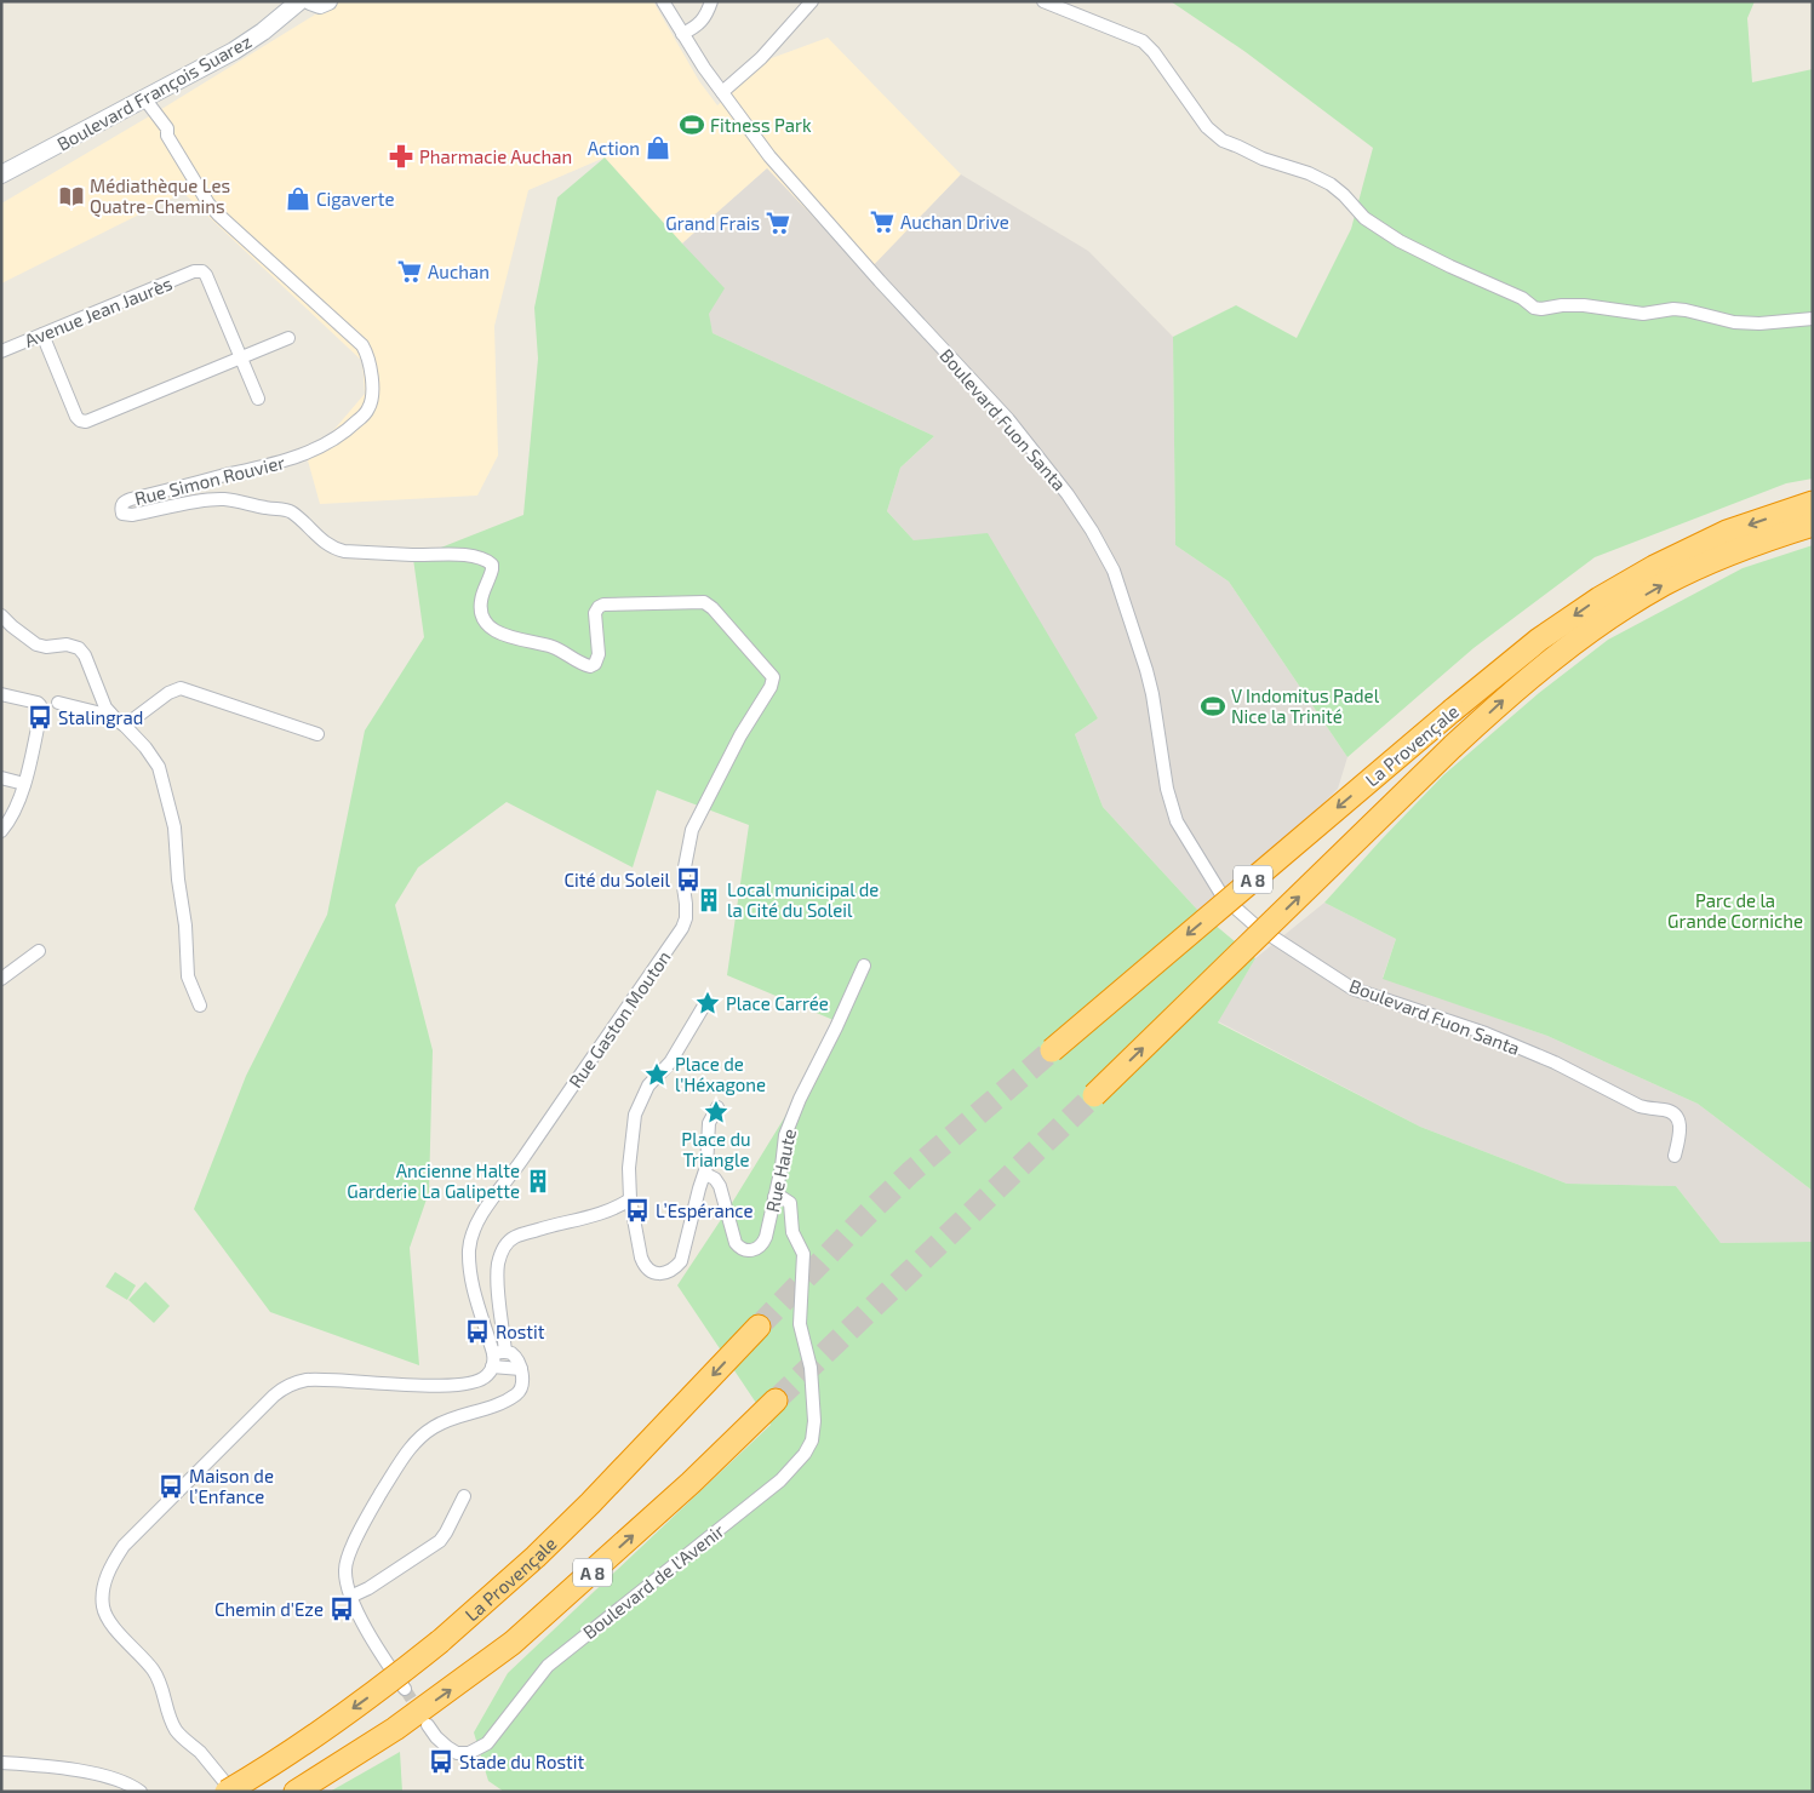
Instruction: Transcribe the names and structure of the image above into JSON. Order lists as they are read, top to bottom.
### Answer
{
  "streets": {
    "highway": ["La Provençale", "A 8"],
    "main road": ["Boulevard François Suarez"],
    "street": [
      "Avenue Jean Jaurès",
      "Boulevard Fuon Santa",
      "Rue Simon Rouvier",
      "Rue Gaston Mouton",
      "Rue Haute",
      "Boulevard de l'Avenir"
    ]
  },
  "crossings": [
    ["Boulevard François Suarez", "Rue Simon Rouvier"],
    ["Rue Simon Rouvier", "Rue Gaston Mouton"],
    ["Rue Haute", "Boulevard de l'Avenir"]
  ],
  "parks": ["Parc de la Grande Corniche"],
  "places": {
    "sports": ["Fitness Park", "V Indomitus Padel Nice la Trinité"],
    "shop": ["Action", "Cigaverte"],
    "pharmacy": ["Pharmacie Auchan"],
    "library": ["Médiathèque Les Quatre-Chemins"],
    "supermarket": ["Auchan Drive", "Grand Frais", "Auchan"],
    "bus stop": [
      "Stalingrad",
      "Cité du Soleil",
      "L’Espérance",
      "Rostit",
      "Maison de l’Enfance",
      "Chemin d'Eze",
      "Stade du Rostit"
    ],
    "building": ["Local municipal de la Cité du Soleil", "Ancienne Halte Garderie La Galipette"],
    "place": ["Place Carrée", "Place de l'Héxagone", "Place du Triangle"]
  }
}
